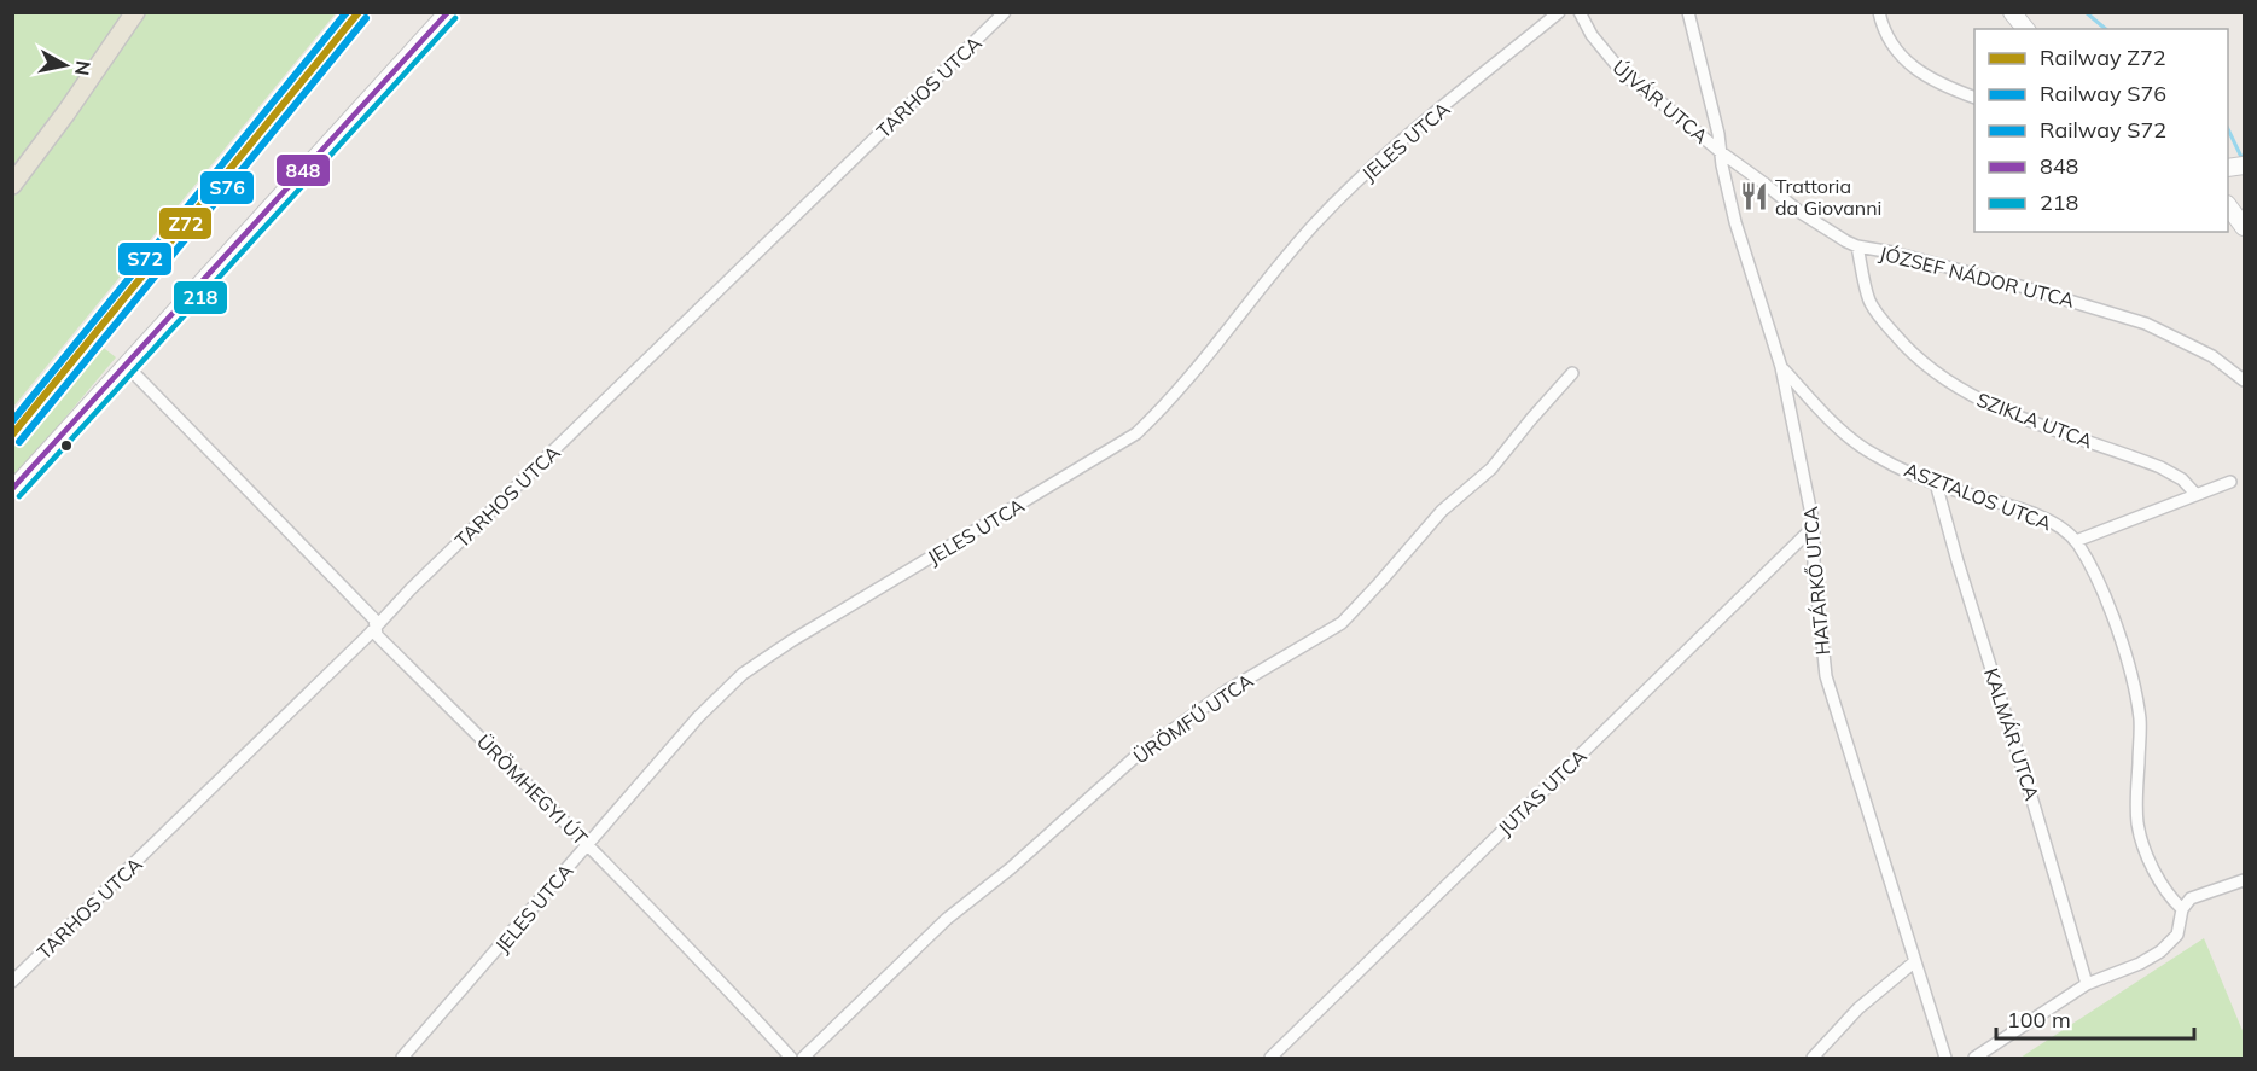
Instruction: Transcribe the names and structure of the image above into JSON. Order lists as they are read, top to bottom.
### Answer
{
  "streets": {
    "street": [
      "TARHOS UTCA",
      "ÚJVÁR UTCA",
      "JELES UTCA",
      "JÓZSEF NÁDOR UTCA",
      "SZIKLA UTCA",
      "ASZTALOS UTCA",
      "HATÁRKŐ UTCA",
      "ÜRÖMFŰ UTCA",
      "KALMÁR UTCA",
      "ÜRÖMHEGYI ÚT",
      "JUTAS UTCA"
    ]
  },
  "crossings": [
    ["TARHOS UTCA", "ÜRÖMHEGYI ÚT"],
    ["ÚJVÁR UTCA", "JÓZSEF NÁDOR UTCA"],
    ["ÚJVÁR UTCA", "HATÁRKŐ UTCA"],
    ["JELES UTCA", "ÜRÖMHEGYI ÚT"],
    ["JÓZSEF NÁDOR UTCA", "SZIKLA UTCA"],
    ["JÓZSEF NÁDOR UTCA", "HATÁRKŐ UTCA"],
    ["ASZTALOS UTCA", "HATÁRKŐ UTCA"],
    ["ASZTALOS UTCA", "KALMÁR UTCA"],
    ["HATÁRKŐ UTCA", "JUTAS UTCA"]
  ],
  "places": {
    "restaurant": ["Trattoria da Giovanni"]
  },
  "lines": [
    "rail line Z72",
    "rail line S72",
    "transit line 848",
    "rail line S76",
    "transit line 218"
  ],
  "legend": [
    "Railway Z72",
    "Railway S76",
    "Railway S72",
    "848",
    "218"
  ],
  "scale_bar": "100 m",
  "north": "right"
}
